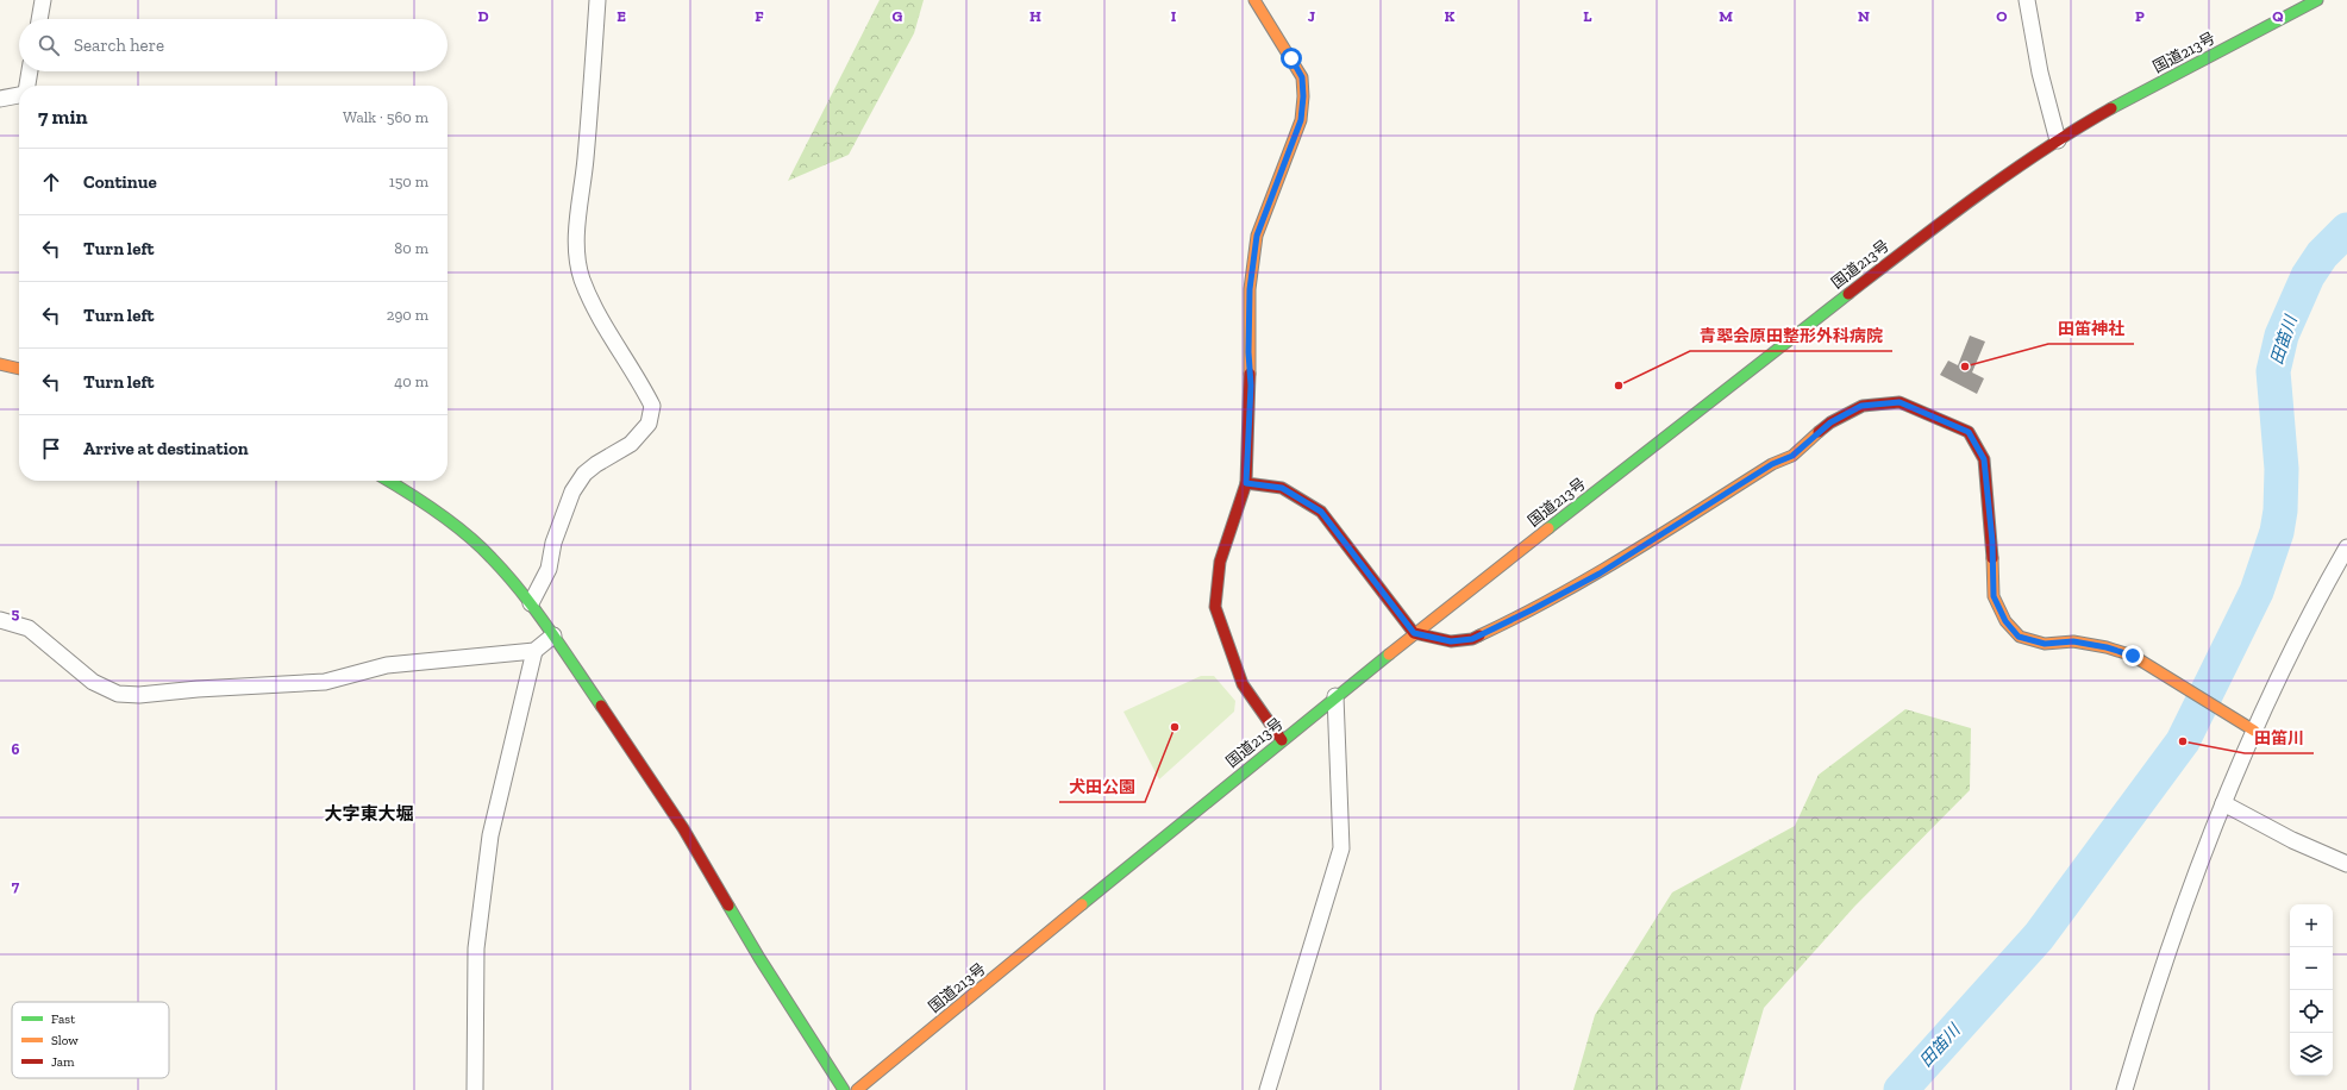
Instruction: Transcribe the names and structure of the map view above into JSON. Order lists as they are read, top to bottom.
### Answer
{
  "streets": {
    "main road": ["国道213号"]
  },
  "districts": ["大字東大堀"],
  "water": ["田笛川"],
  "places": [
    "田笛神社",
    "青翆会原田整形外科病院",
    "犬田公園",
    "田笛川"
  ],
  "legend": ["Fast", "Slow", "Jam"],
  "page": {
    "search": "Search here",
    "heading": ["7 min", "Walk · 560 m"],
    "list": [
      ["Continue", "150 m"],
      ["Turn left", "80 m"],
      ["Turn left", "290 m"],
      ["Turn left", "40 m"],
      "Arrive at destination"
    ],
    "map_buttons": ["+", "−"]
  },
  "grid": {
    "columns": [
      "D",
      "E",
      "F",
      "G",
      "H",
      "I",
      "J",
      "K",
      "L",
      "M",
      "N",
      "O",
      "P",
      "Q"
    ],
    "rows": ["5", "6", "7"]
  }
}
